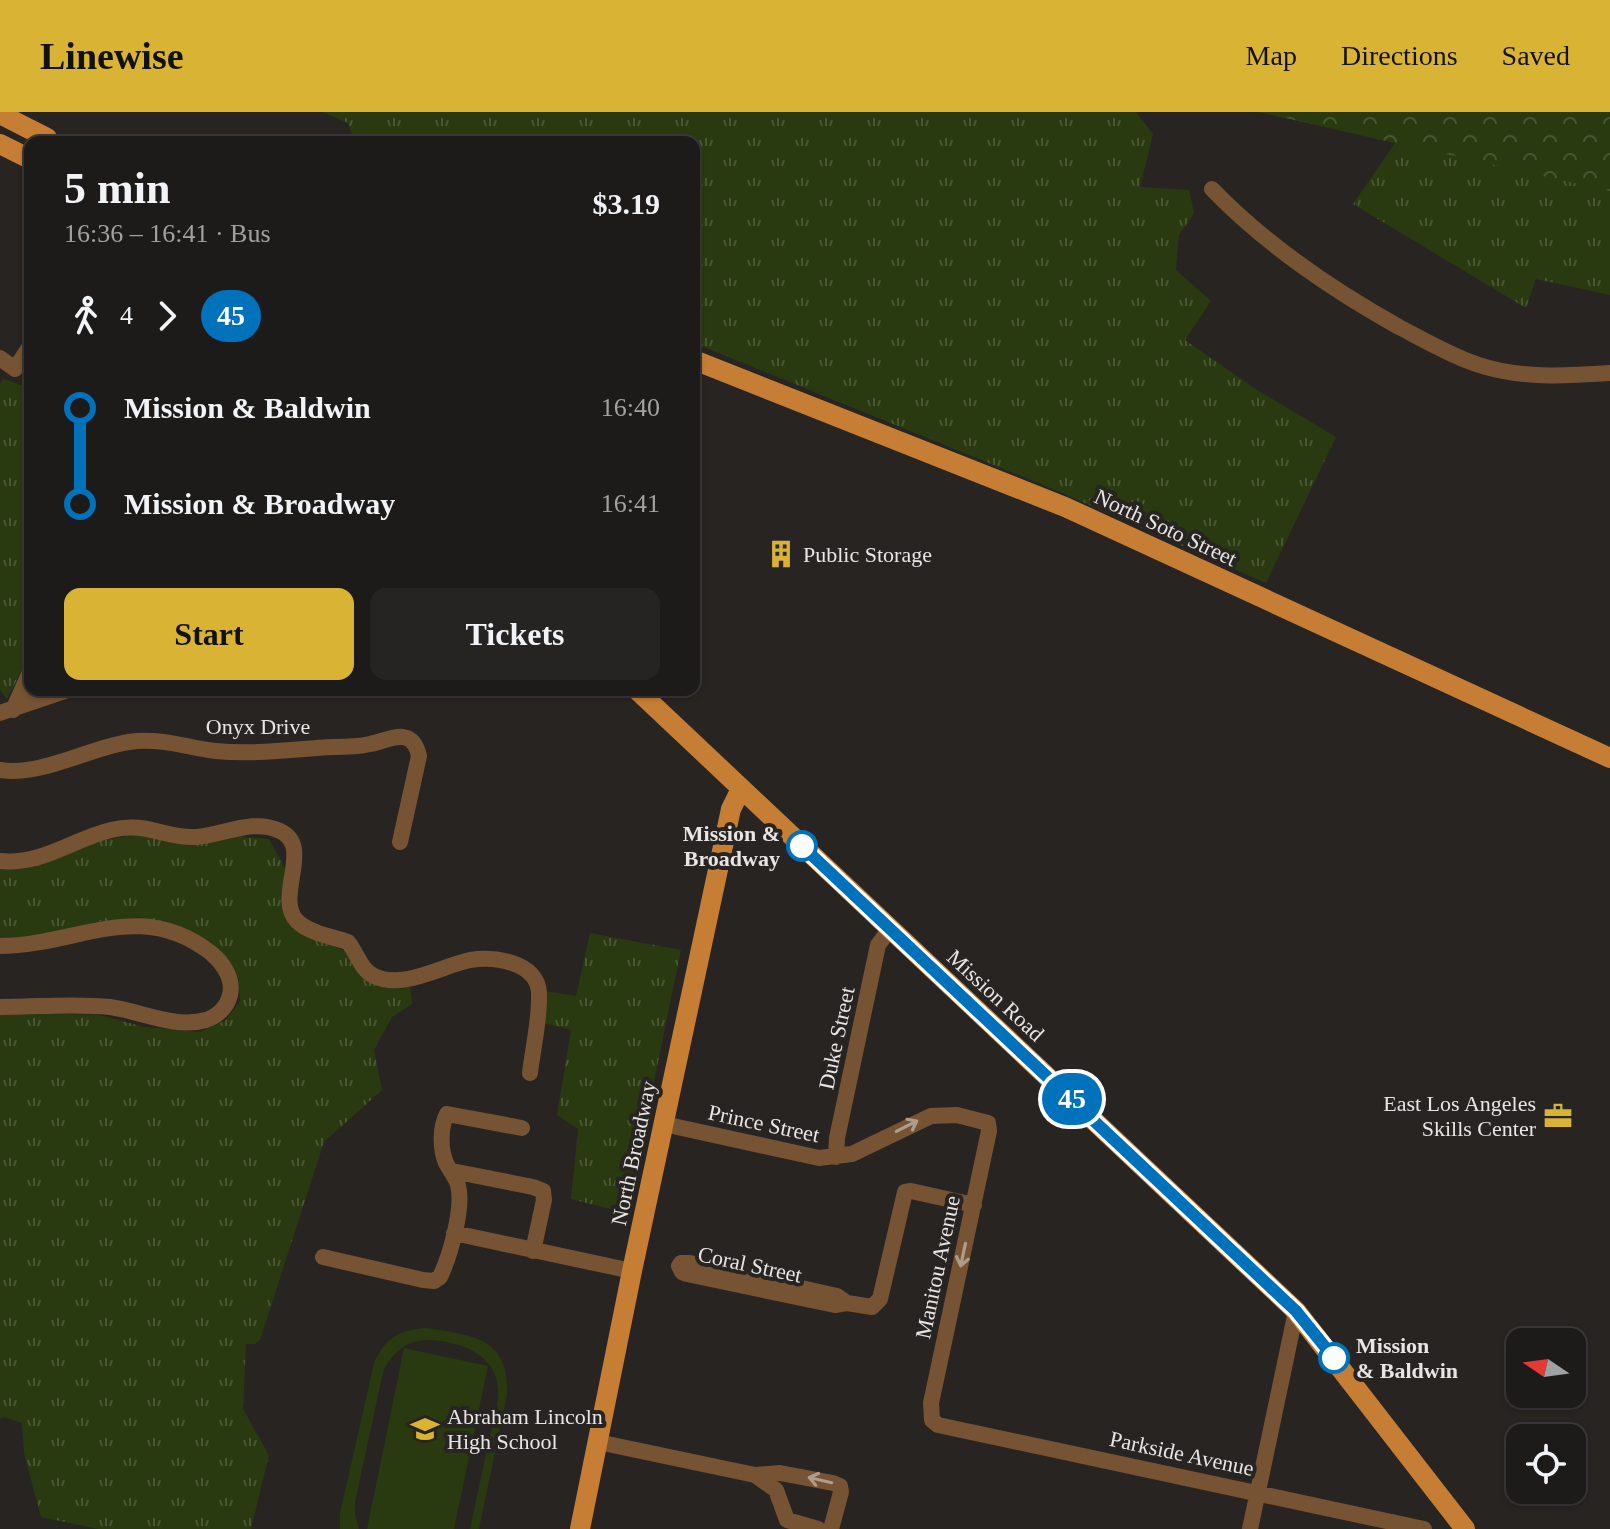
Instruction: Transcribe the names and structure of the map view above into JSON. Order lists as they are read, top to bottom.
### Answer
{
  "streets": {
    "main road": ["North Soto Street", "Mission Road", "North Broadway"],
    "street": [
      "Onyx Drive",
      "Duke Street",
      "Prince Street",
      "Coral Street",
      "Manitou Avenue",
      "Parkside Avenue"
    ]
  },
  "crossings": [
    ["Mission Road", "Duke Street"],
    ["Mission Road", "North Broadway"],
    ["Duke Street", "Prince Street"],
    ["Prince Street", "North Broadway"],
    ["Prince Street", "Manitou Avenue"],
    ["Coral Street", "Manitou Avenue"],
    ["Manitou Avenue", "Parkside Avenue"]
  ],
  "one_way": ["Prince Street", "Manitou Avenue"],
  "places": {
    "building": ["Public Storage"],
    "other": ["Mission & Broadway", "Mission & Baldwin"],
    "office": ["East Los Angeles Skills Center"],
    "school or university": ["Abraham Lincoln High School"]
  },
  "lines": ["bus line 45"],
  "north": "left",
  "page": {
    "header": "Linewise",
    "nav": ["Map", "Directions", "Saved"],
    "on_map": "45",
    "heading": ["5 min", "16:36 – 16:41 · Bus", "$3.19"],
    "legs": ["4", "45"],
    "list": [
      {
        "name": "Mission & Baldwin",
        "value": "16:40"
      },
      {
        "name": "Mission & Broadway",
        "value": "16:41"
      }
    ],
    "buttons": ["Start", "Tickets"]
  }
}
